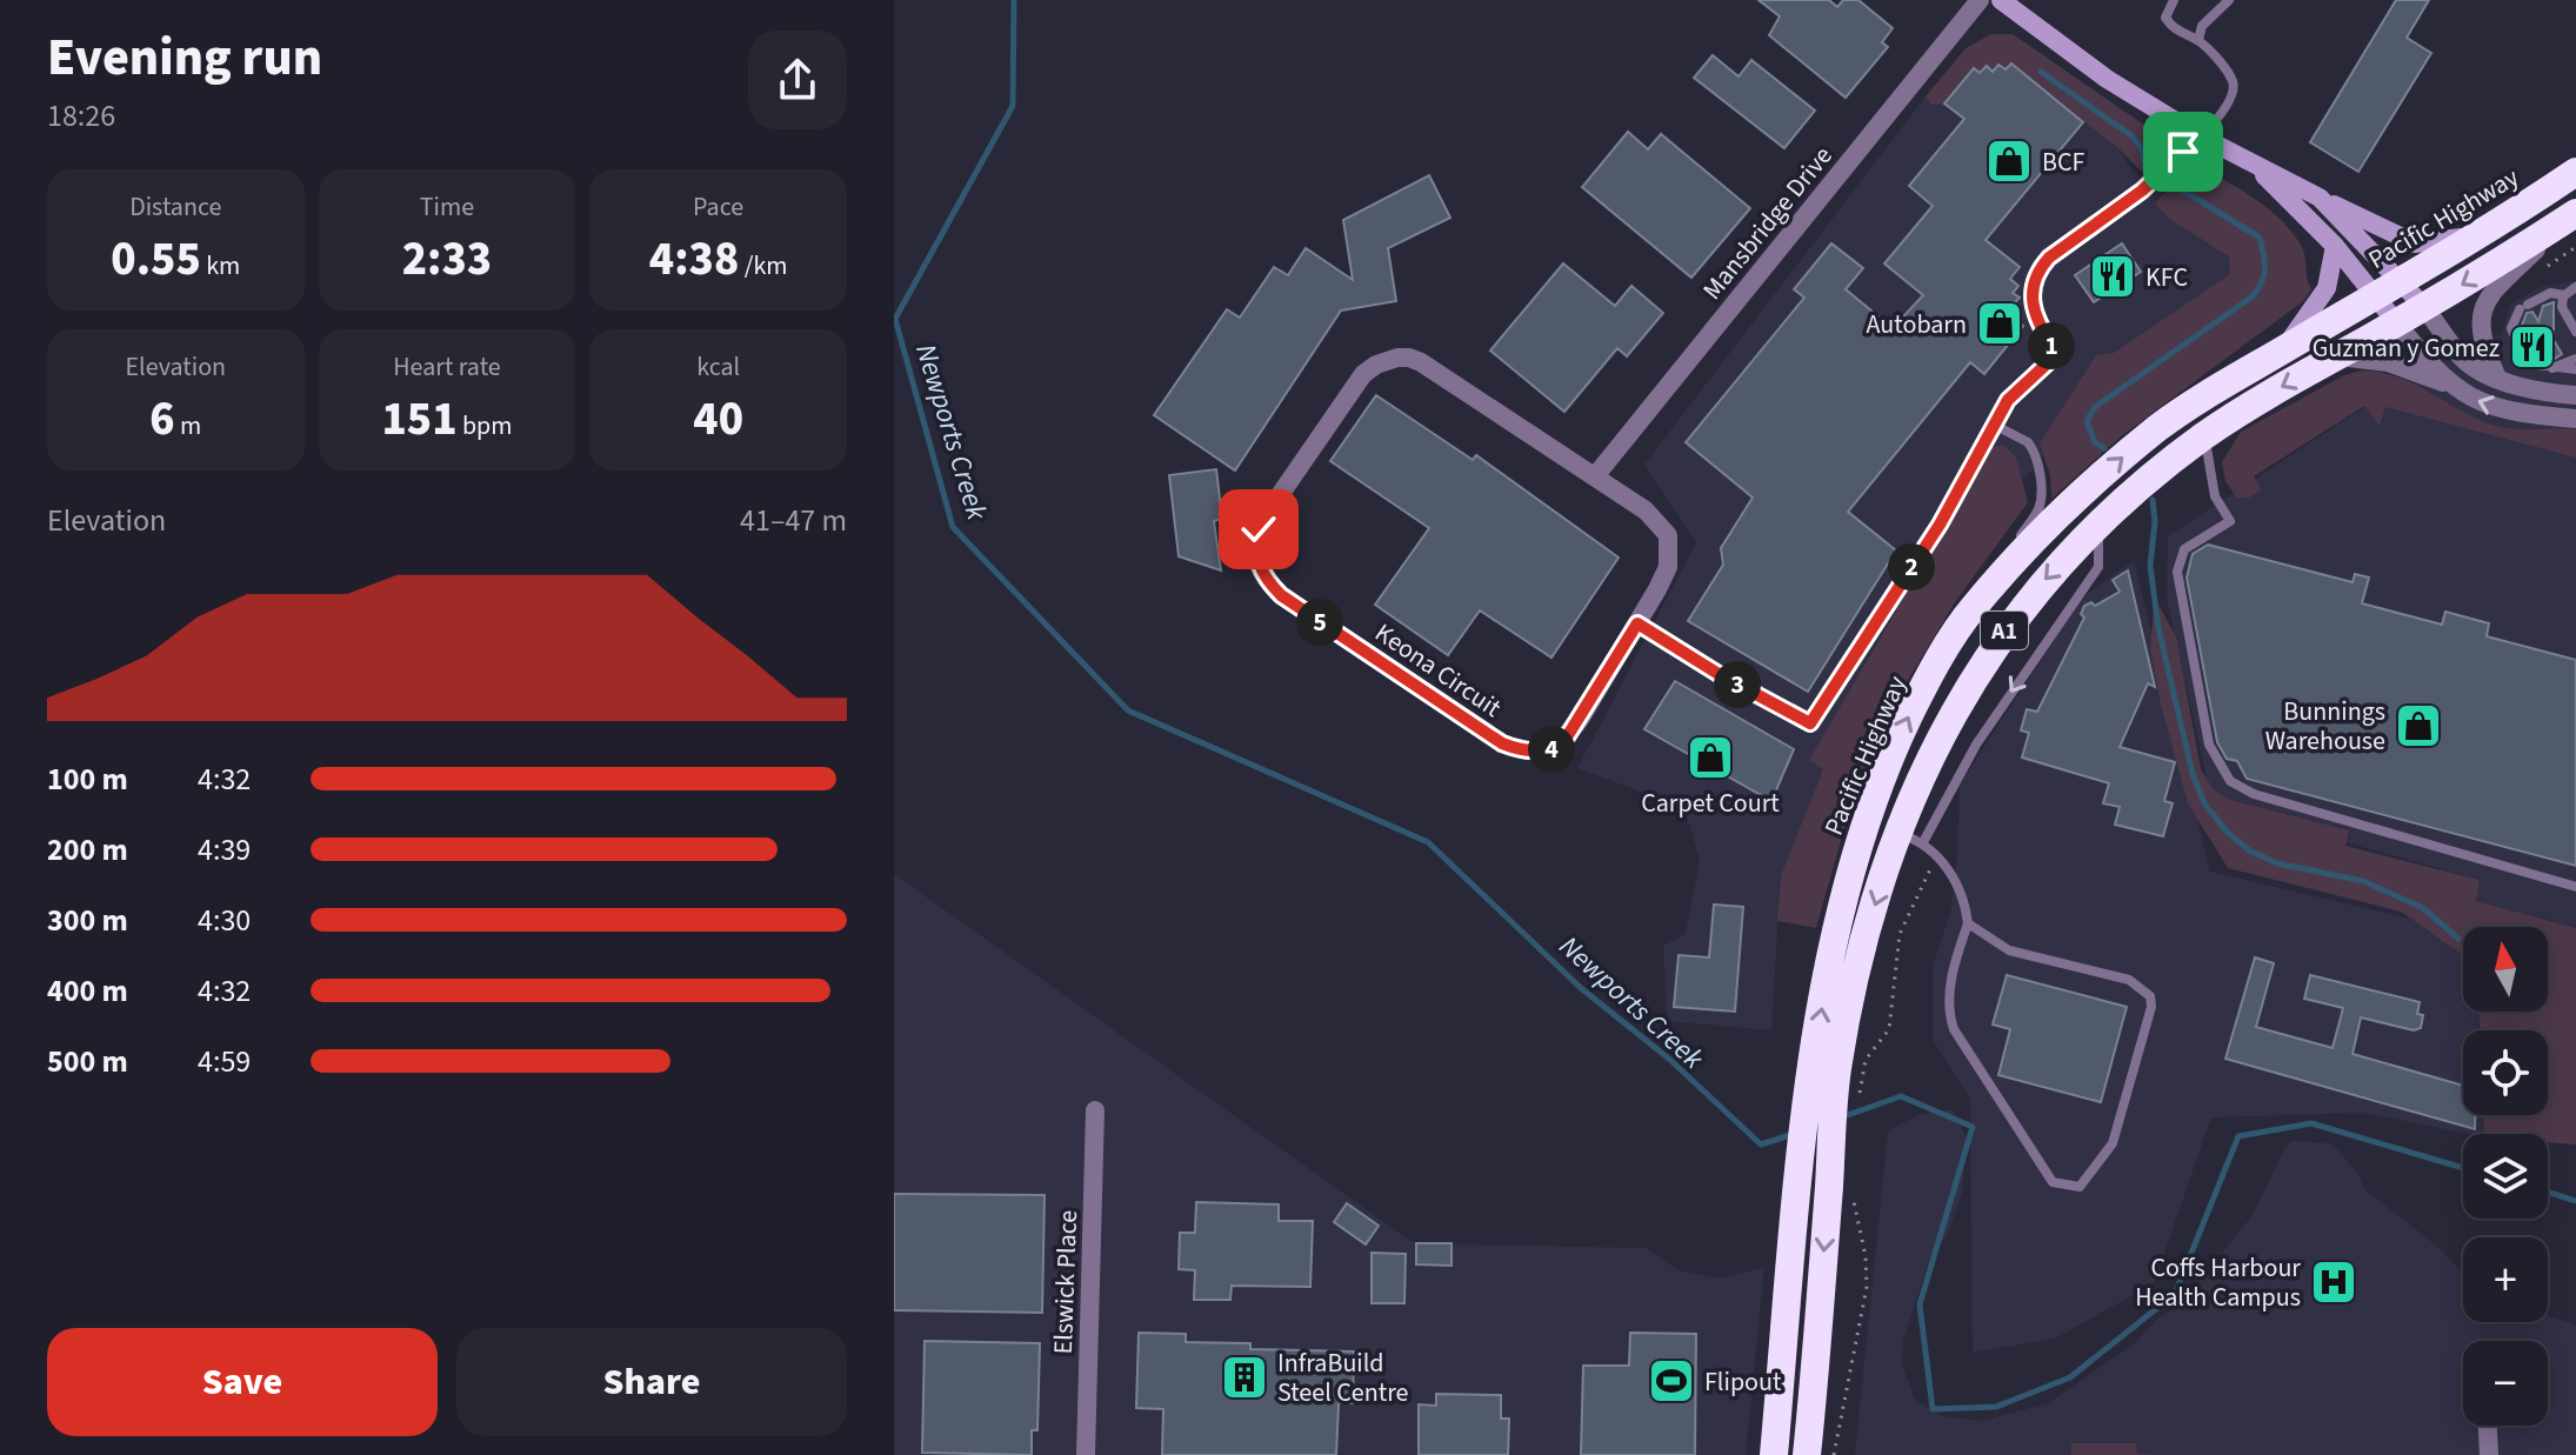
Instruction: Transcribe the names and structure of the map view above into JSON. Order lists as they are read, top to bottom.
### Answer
{
  "streets": {
    "highway": ["Pacific Highway", "A1"],
    "street": ["Mansbridge Drive", "Keona Circuit", "Elswick Place"]
  },
  "crossings": [
    ["Mansbridge Drive", "Keona Circuit"]
  ],
  "water": ["Newports Creek"],
  "places": {
    "shop": [
      "BCF",
      "Autobarn",
      "Bunnings Warehouse",
      "Carpet Court"
    ],
    "restaurant": ["KFC", "Guzman y Gomez"],
    "hospital": ["Coffs Harbour Health Campus"],
    "building": ["InfraBuild Steel Centre"],
    "sports": ["Flipout"]
  },
  "north": "top",
  "page": {
    "heading": ["Evening run", "18:26"],
    "stats": [
      ["Distance", "0.55 km"],
      ["Time", "2:33"],
      ["Pace", "4:38 /km"],
      ["Elevation", "6 m"],
      ["Heart rate", "151 bpm"],
      ["kcal", "40"]
    ],
    "pins": [
      "1",
      "2",
      "5",
      "3",
      "4"
    ],
    "chart": ["Elevation", "41–47 m"],
    "list": [
      {
        "name": "100 m",
        "note": "4:32"
      },
      {
        "name": "200 m",
        "note": "4:39"
      },
      {
        "name": "300 m",
        "note": "4:30"
      },
      {
        "name": "400 m",
        "note": "4:32"
      },
      {
        "name": "500 m",
        "note": "4:59"
      }
    ],
    "map_buttons": ["+", "−"],
    "buttons": ["Save", "Share"]
  }
}
